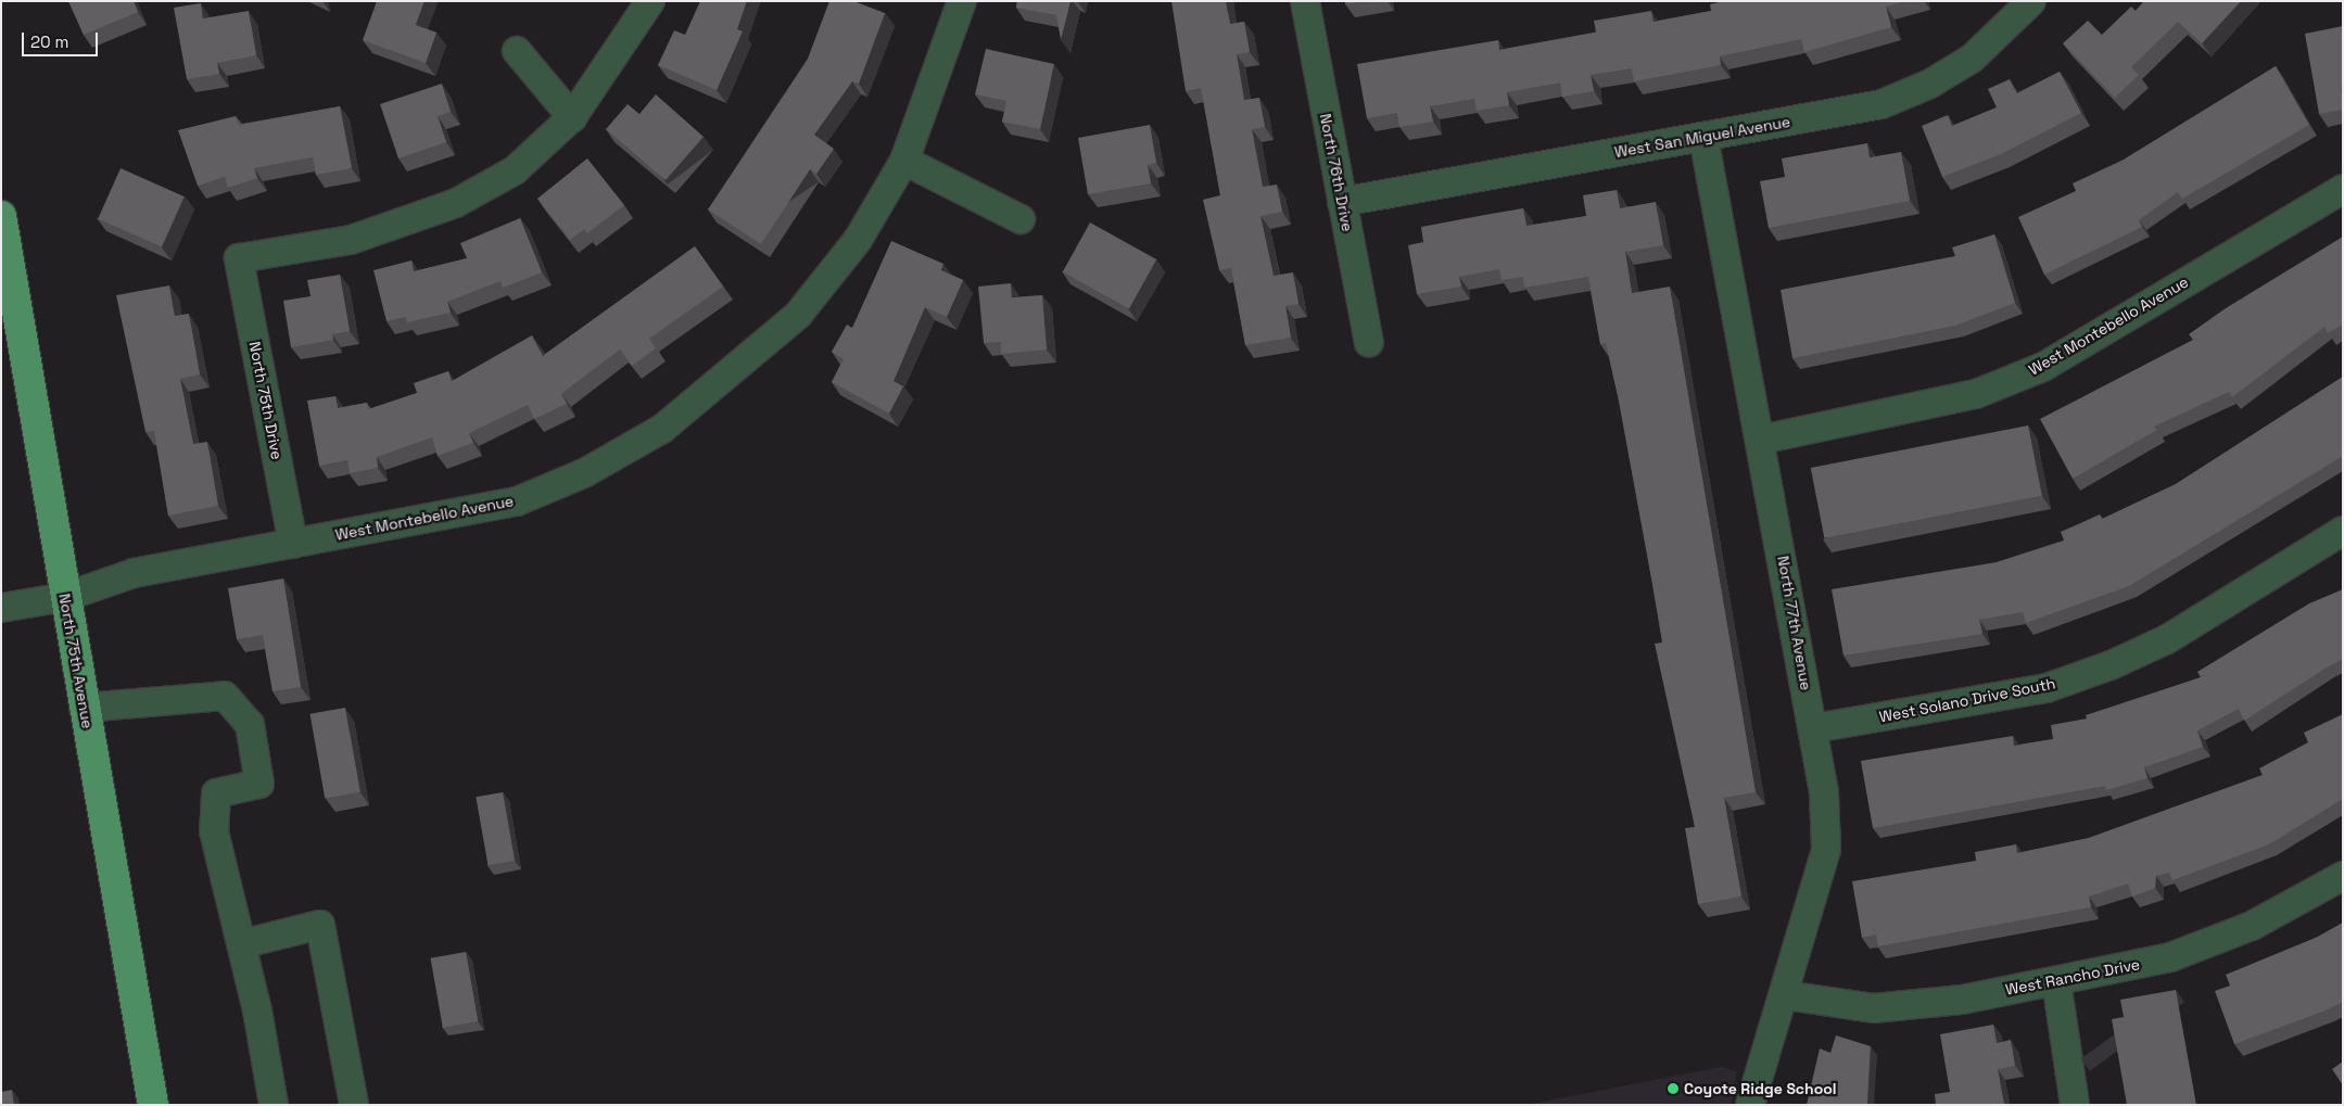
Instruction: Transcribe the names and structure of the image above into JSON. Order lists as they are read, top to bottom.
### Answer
{
  "streets": {
    "main road": ["North 75th Avenue"],
    "street": [
      "West San Miguel Avenue",
      "North 76th Drive",
      "West Montebello Avenue",
      "North 75th Drive",
      "North 77th Avenue",
      "West Solano Drive South",
      "West Rancho Drive"
    ]
  },
  "crossings": [
    ["West San Miguel Avenue", "North 76th Drive"],
    ["West San Miguel Avenue", "North 77th Avenue"],
    ["West Montebello Avenue", "North 75th Drive"],
    ["West Montebello Avenue", "North 77th Avenue"],
    ["West Montebello Avenue", "North 75th Avenue"],
    ["North 77th Avenue", "West Solano Drive South"],
    ["North 77th Avenue", "West Rancho Drive"]
  ],
  "places": ["Coyote Ridge School"],
  "scale_bar": "20 m"
}
